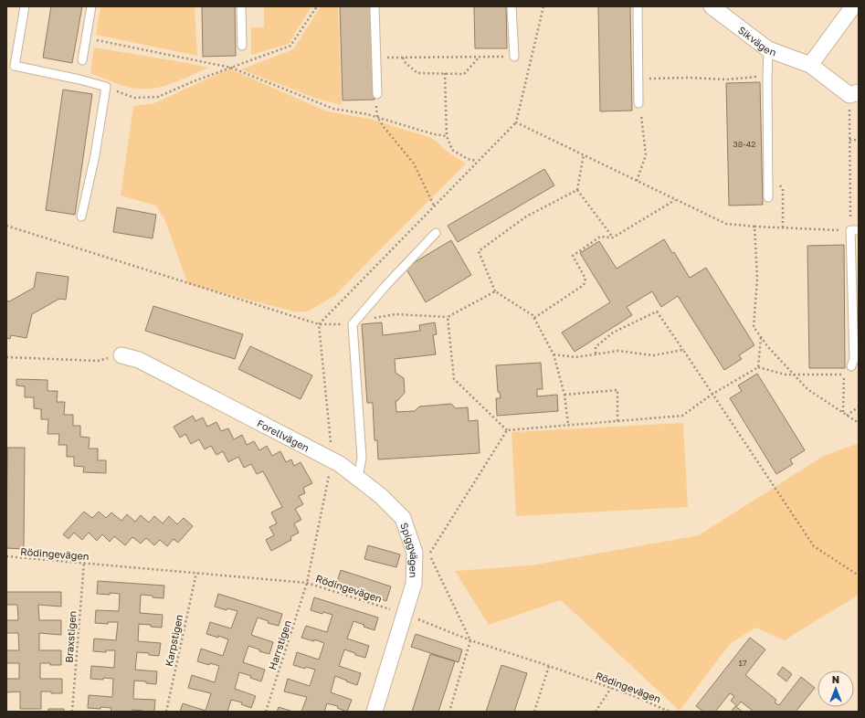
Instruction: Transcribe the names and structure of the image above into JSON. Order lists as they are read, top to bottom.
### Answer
{
  "streets": {
    "street": ["Sikvägen", "Forellvägen", "Spiggvägen"],
    "path": [
      "Rödingevägen",
      "Braxstigen",
      "Karpstigen",
      "Harrstigen"
    ]
  },
  "crossings": [
    ["Forellvägen", "Spiggvägen"],
    ["Spiggvägen", "Rödingevägen"],
    ["Rödingevägen", "Braxstigen"],
    ["Rödingevägen", "Karpstigen"],
    ["Rödingevägen", "Harrstigen"]
  ],
  "house_numbers": ["38-42", "17"],
  "north": "top"
}
